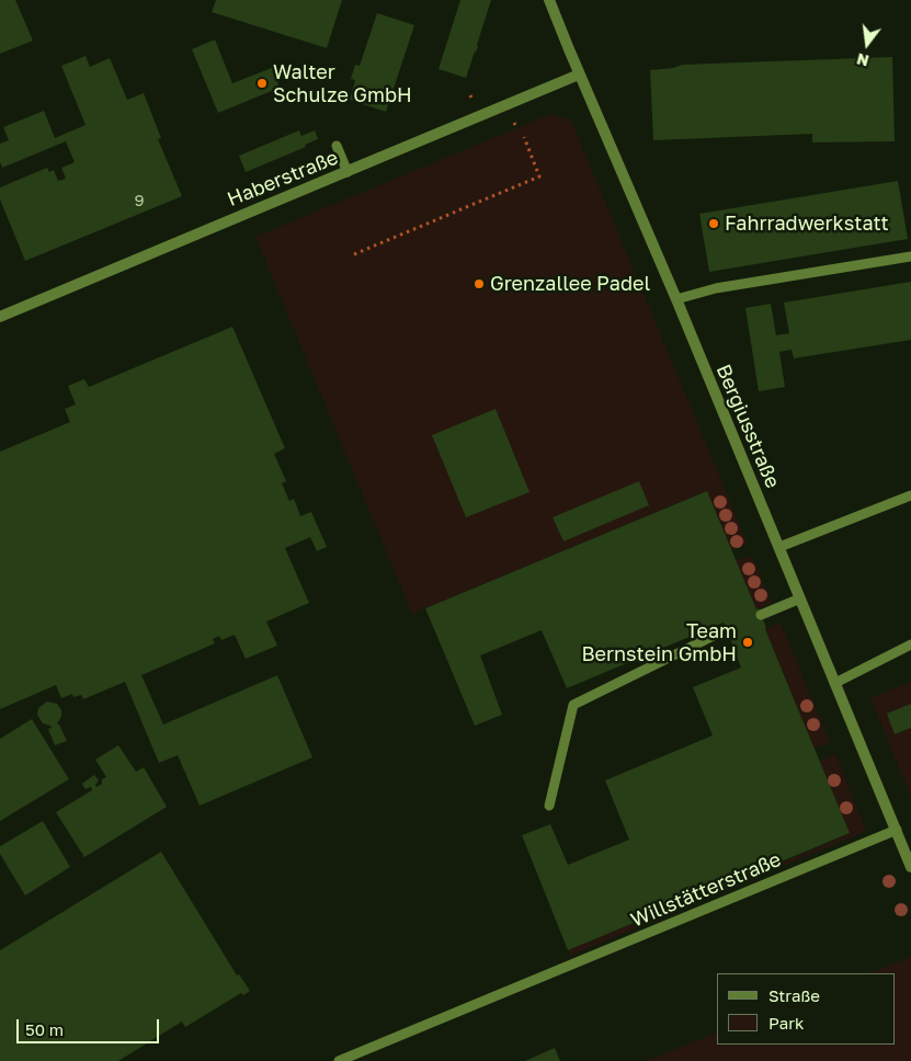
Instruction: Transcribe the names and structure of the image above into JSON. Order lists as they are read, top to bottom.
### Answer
{
  "streets": {
    "street": ["Haberstraße", "Bergiusstraße"],
    "lane": ["Willstätterstraße"]
  },
  "crossings": [
    ["Haberstraße", "Bergiusstraße"],
    ["Bergiusstraße", "Willstätterstraße"]
  ],
  "places": [
    "Walter Schulze GmbH",
    "Fahrradwerkstatt",
    "Grenzallee Padel",
    "Team Bernstein GmbH"
  ],
  "house_numbers": ["9"],
  "legend": ["Straße", "Park"],
  "scale_bar": "50 m",
  "north": "bottom"
}
